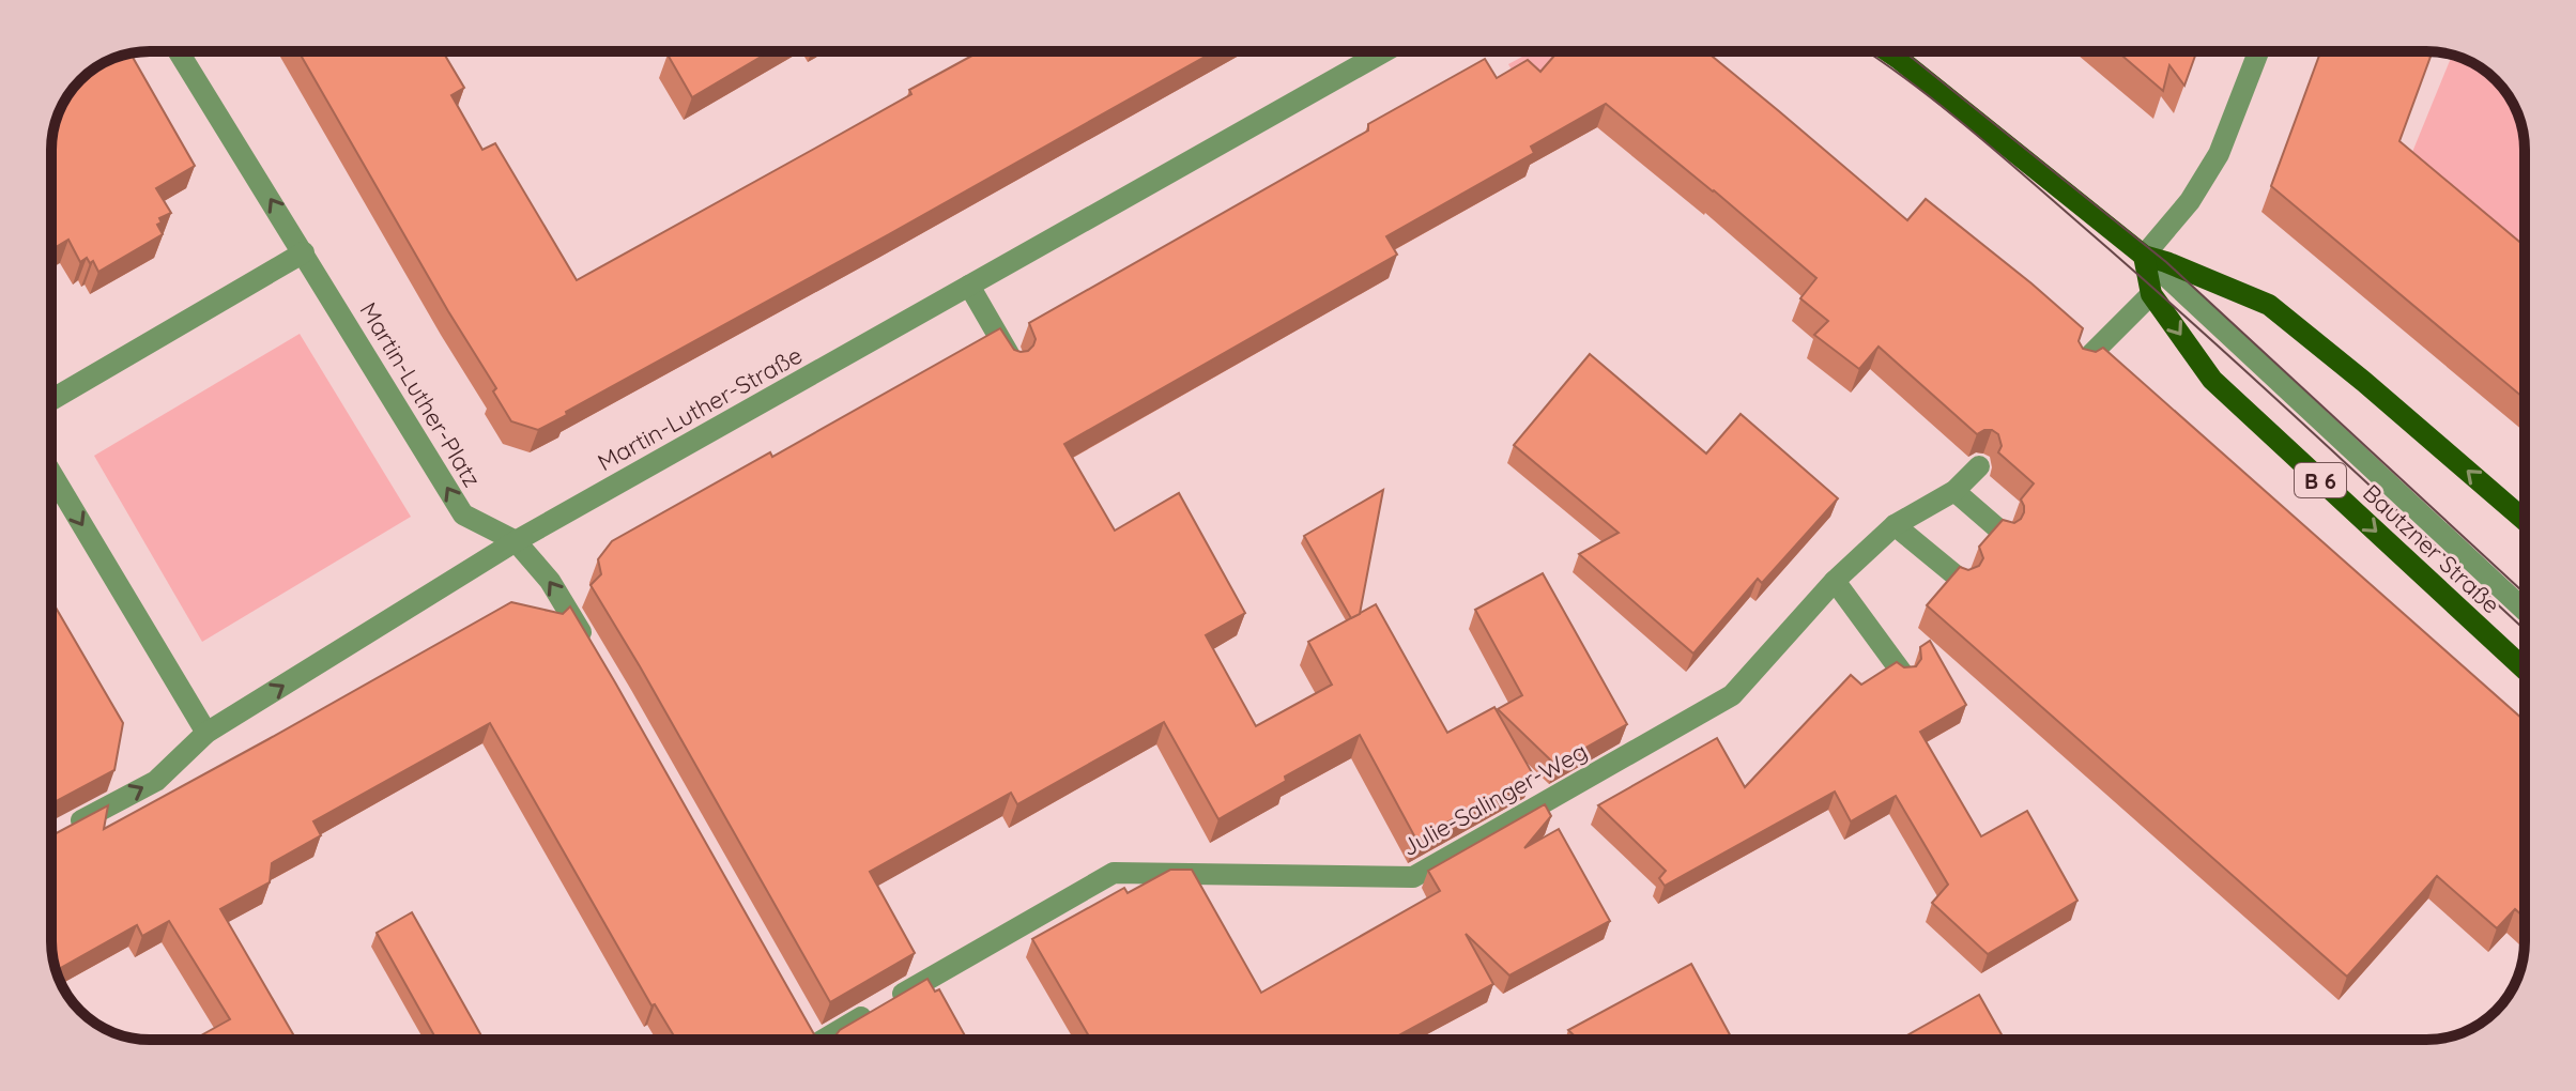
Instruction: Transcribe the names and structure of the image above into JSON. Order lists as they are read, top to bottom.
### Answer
{
  "streets": {
    "main road": ["B 6", "Bautzner Straße"],
    "street": ["Martin-Luther-Platz", "Martin-Luther-Straße", "Julie-Salinger-Weg"]
  },
  "crossings": [
    ["Martin-Luther-Platz", "Martin-Luther-Straße"]
  ],
  "one_way": ["Martin-Luther-Platz"]
}
